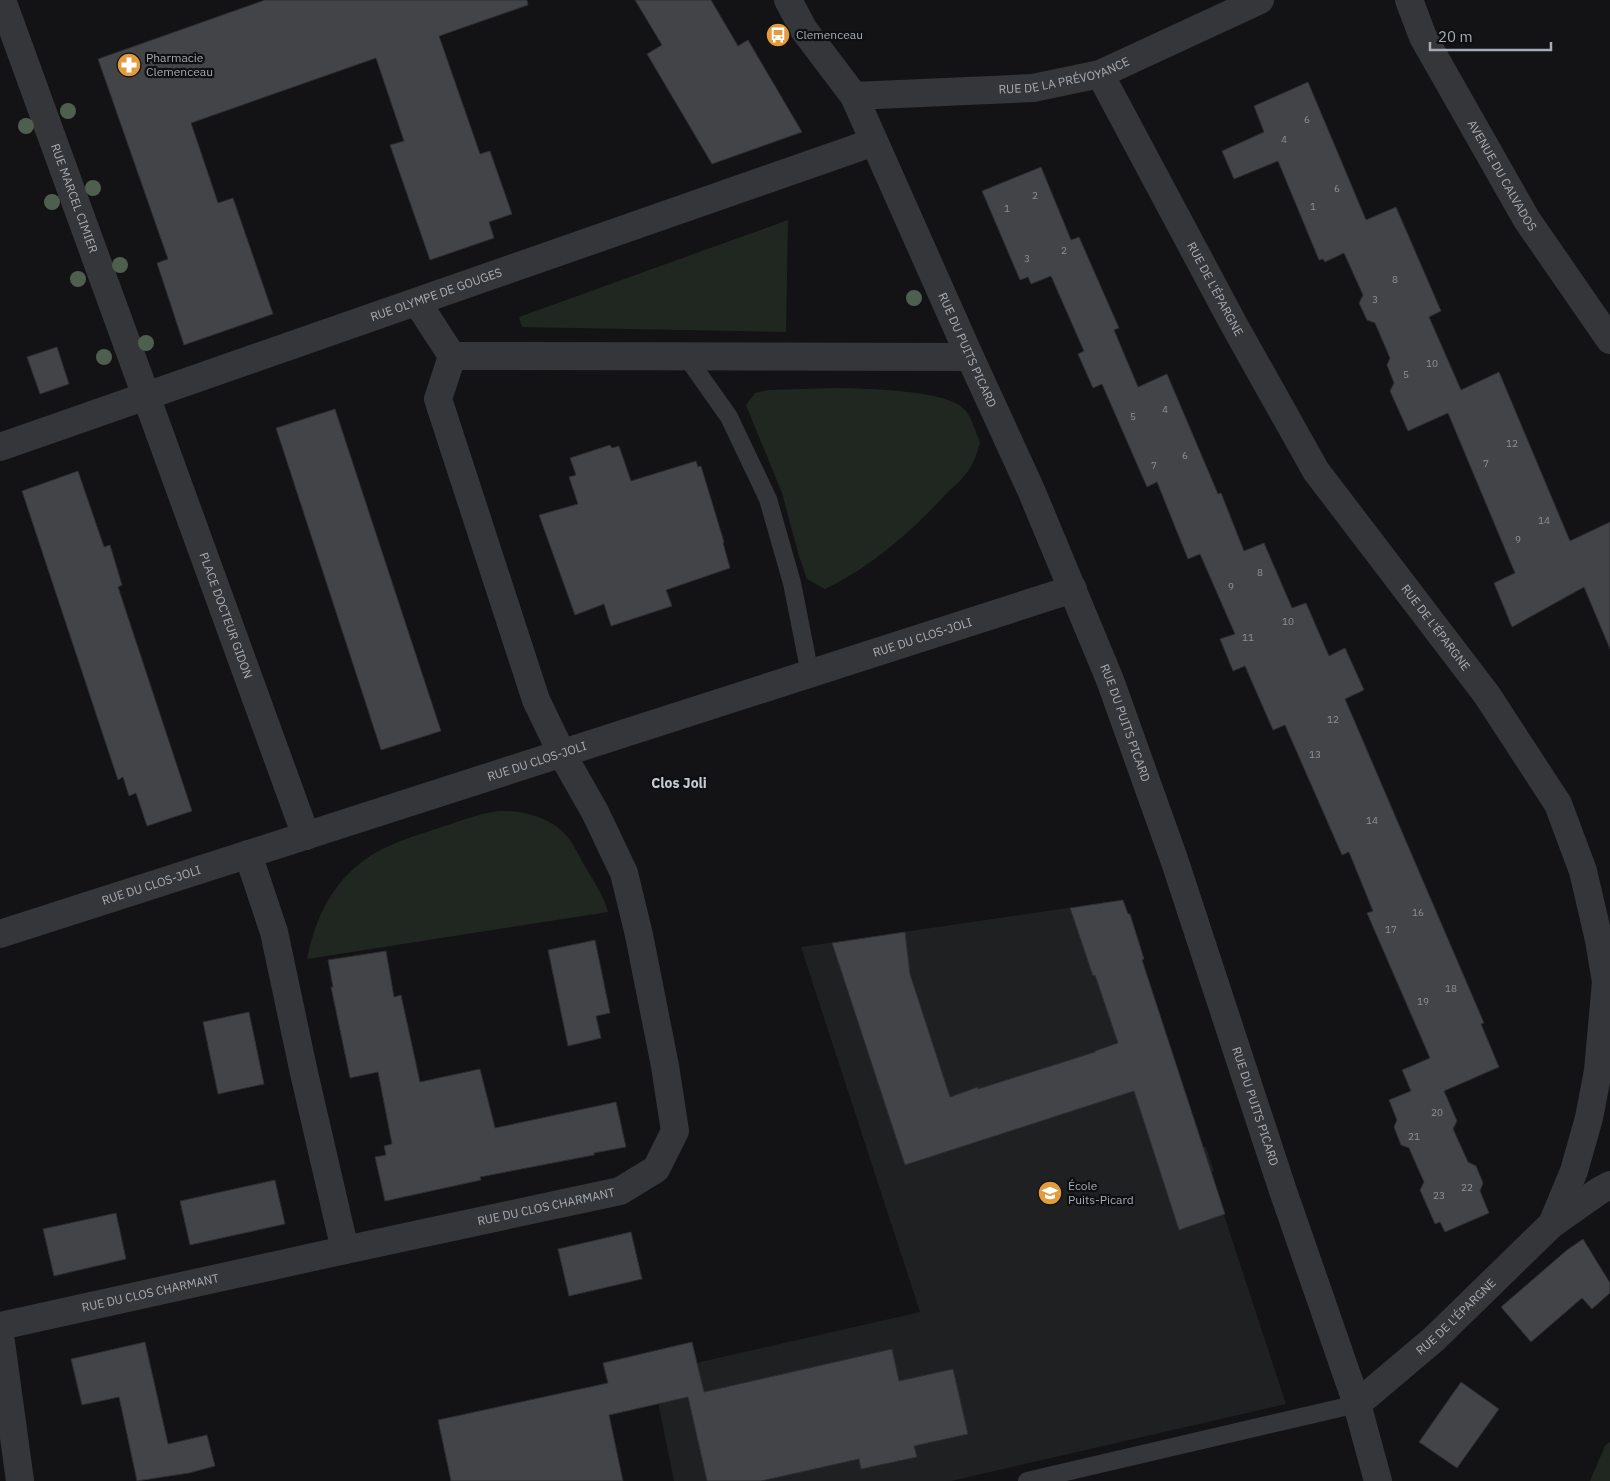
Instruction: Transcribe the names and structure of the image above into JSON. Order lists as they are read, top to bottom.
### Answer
{
  "streets": {
    "street": [
      "RUE DE LA PRÉVOYANCE",
      "AVENUE DU CALVADOS",
      "RUE MARCEL CIMIER",
      "RUE DE L'ÉPARGNE",
      "RUE OLYMPE DE GOUGES",
      "RUE DU PUITS PICARD",
      "PLACE DOCTEUR GIDON",
      "RUE DU CLOS-JOLI",
      "RUE DU CLOS CHARMANT"
    ]
  },
  "crossings": [
    ["RUE DE LA PRÉVOYANCE", "RUE DE L'ÉPARGNE"],
    ["RUE DE LA PRÉVOYANCE", "RUE DU PUITS PICARD"],
    ["RUE MARCEL CIMIER", "RUE OLYMPE DE GOUGES"],
    ["RUE MARCEL CIMIER", "PLACE DOCTEUR GIDON"],
    ["RUE DE L'ÉPARGNE", "RUE DU PUITS PICARD"],
    ["RUE OLYMPE DE GOUGES", "RUE DU PUITS PICARD"],
    ["RUE OLYMPE DE GOUGES", "PLACE DOCTEUR GIDON"],
    ["RUE DU PUITS PICARD", "RUE DU CLOS-JOLI"],
    ["PLACE DOCTEUR GIDON", "RUE DU CLOS-JOLI"],
    ["RUE DU CLOS-JOLI", "RUE DU CLOS CHARMANT"]
  ],
  "districts": ["Clos Joli"],
  "places": {
    "bus stop": ["Clemenceau"],
    "pharmacy": ["Pharmacie Clemenceau"],
    "school or university": ["École Puits-Picard"]
  },
  "house_numbers": [
    "6",
    "4",
    "6",
    "2",
    "1",
    "1",
    "2",
    "3",
    "8",
    "3",
    "10",
    "5",
    "4",
    "5",
    "12",
    "6",
    "7",
    "7",
    "14",
    "9",
    "8",
    "9",
    "10",
    "11",
    "12",
    "13",
    "14",
    "16",
    "17",
    "18",
    "19",
    "20",
    "21",
    "22",
    "23"
  ],
  "scale_bar": "20 m"
}
